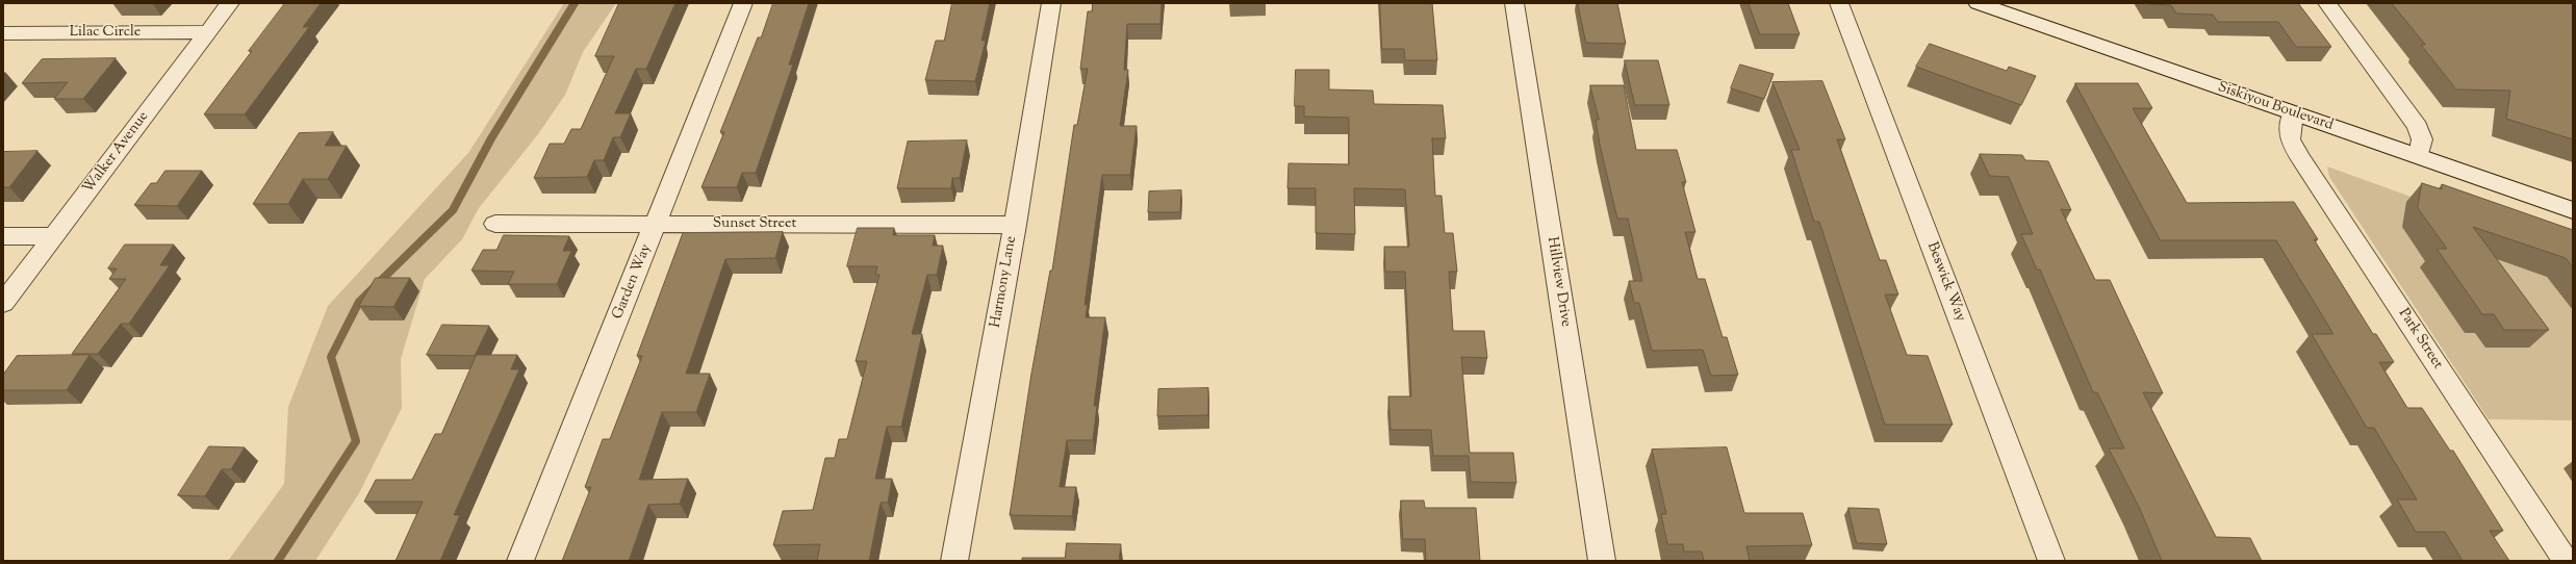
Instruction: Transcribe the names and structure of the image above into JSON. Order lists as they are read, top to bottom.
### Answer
{
  "streets": {
    "street": [
      "Lilac Circle",
      "Siskiyou Boulevard",
      "Walker Avenue",
      "Sunset Street",
      "Garden Way",
      "Harmony Lane",
      "Hillview Drive",
      "Beswick Way",
      "Park Street"
    ]
  },
  "crossings": [
    ["Lilac Circle", "Walker Avenue"],
    ["Siskiyou Boulevard", "Park Street"],
    ["Sunset Street", "Garden Way"],
    ["Sunset Street", "Harmony Lane"]
  ]
}
